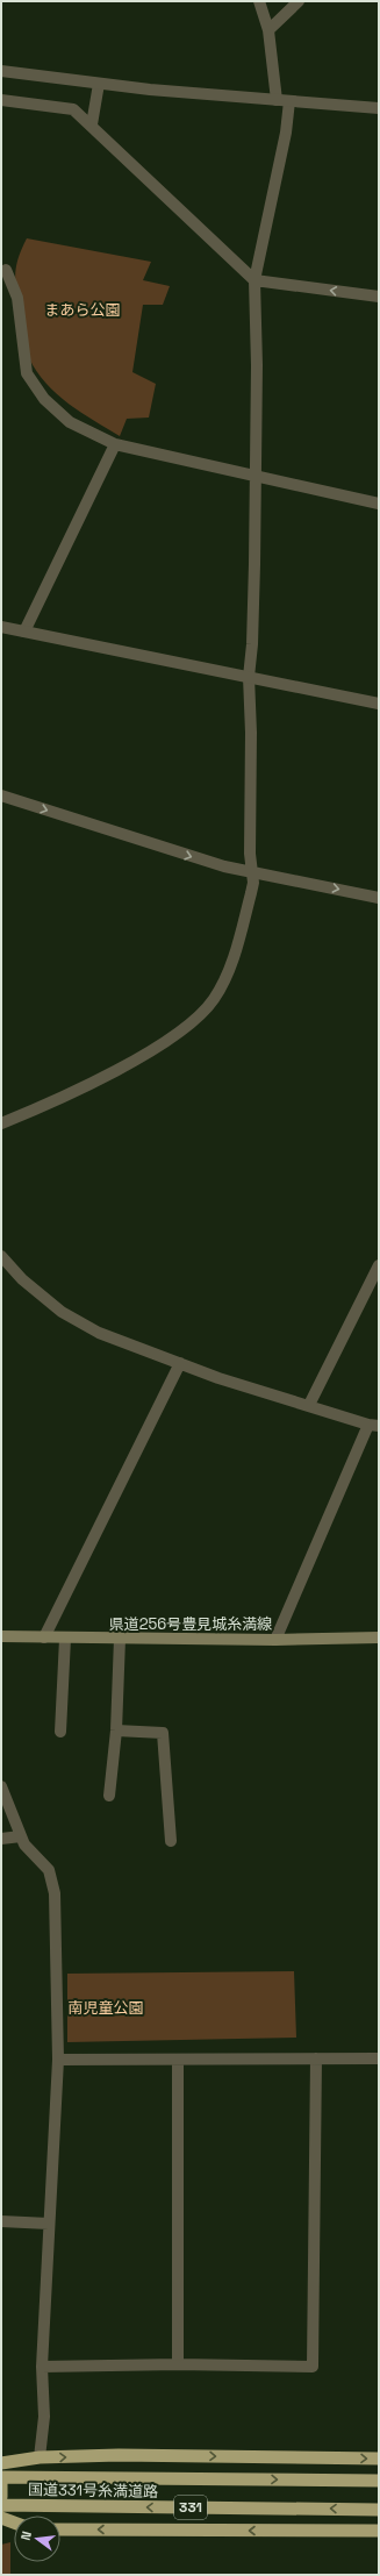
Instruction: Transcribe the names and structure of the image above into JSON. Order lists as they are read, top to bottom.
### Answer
{
  "streets": {
    "highway": ["国道331号糸満道路", "331"],
    "main road": ["県道256号豊見城糸満線"]
  },
  "parks": ["まあら公園", "南児童公園"],
  "north": "left"
}
